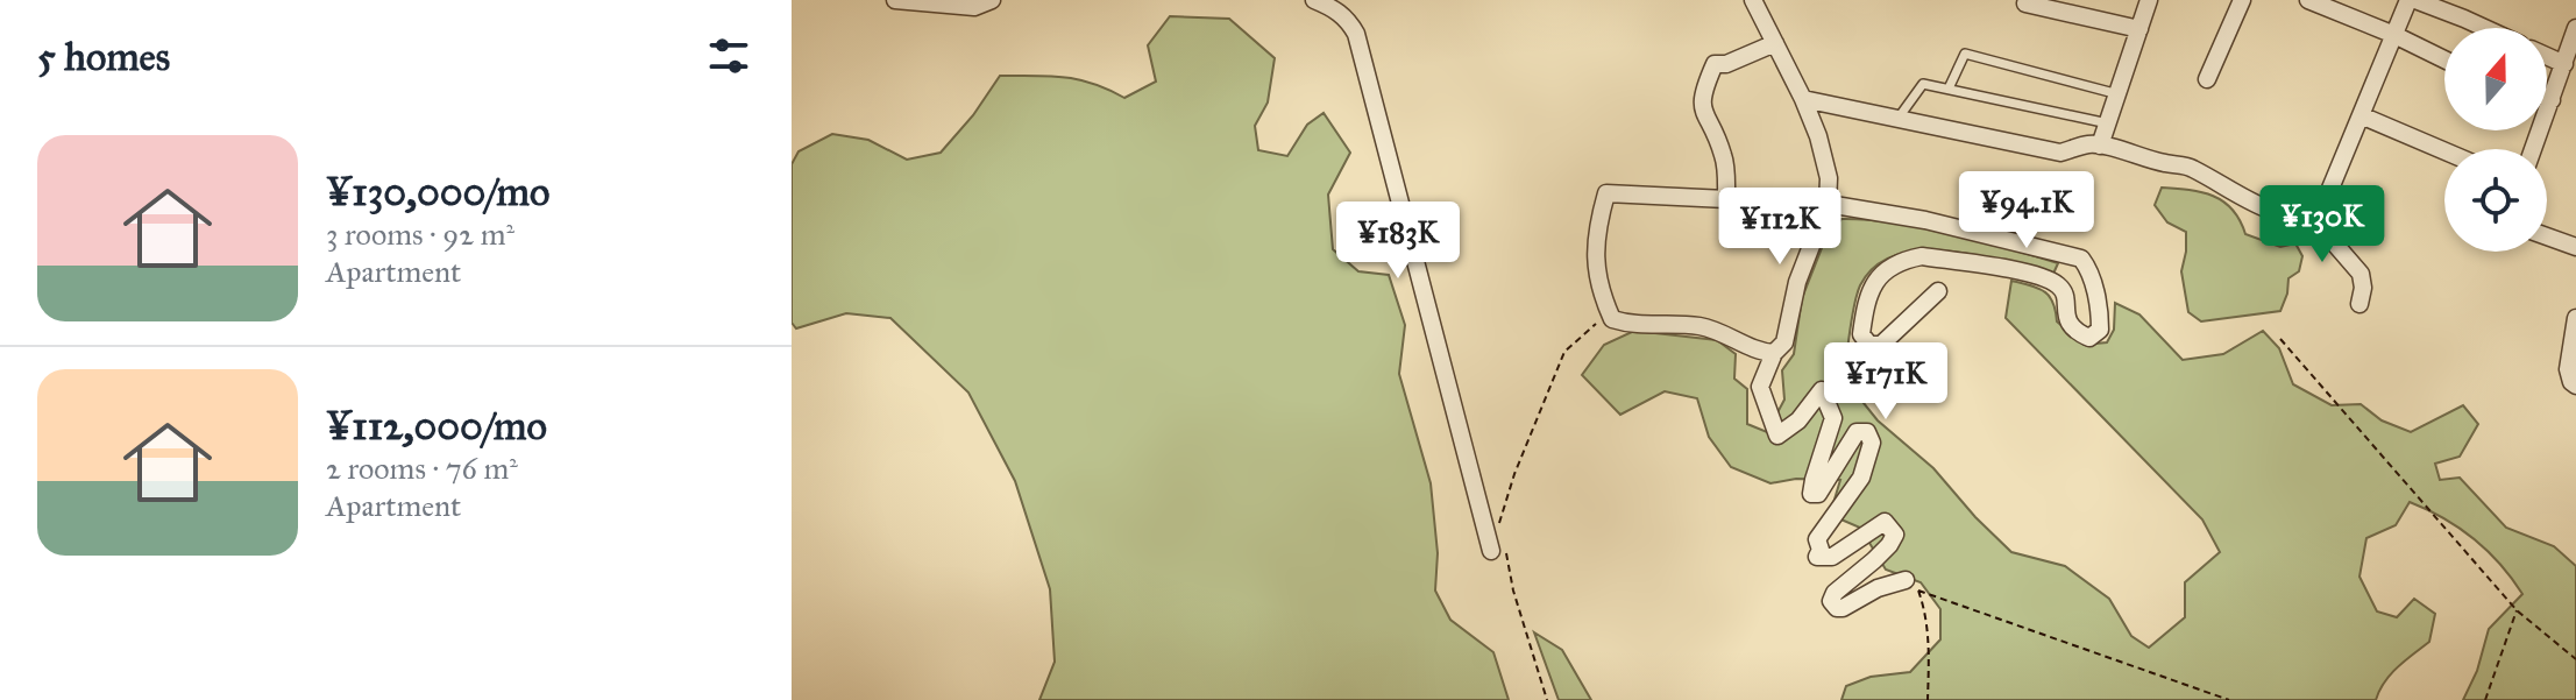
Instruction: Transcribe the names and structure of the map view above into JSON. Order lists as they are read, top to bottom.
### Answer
{
  "north": "top",
  "page": {
    "heading": "5 homes",
    "list": [
      {
        "name": "¥130,000/mo",
        "note": "3 rooms · 92 m² · Apartment"
      },
      {
        "name": "¥112,000/mo",
        "note": "2 rooms · 76 m² · Apartment"
      }
    ],
    "price": [
      "¥94.1K",
      "¥130K",
      "¥112K",
      "¥183K",
      "¥171K"
    ]
  }
}
